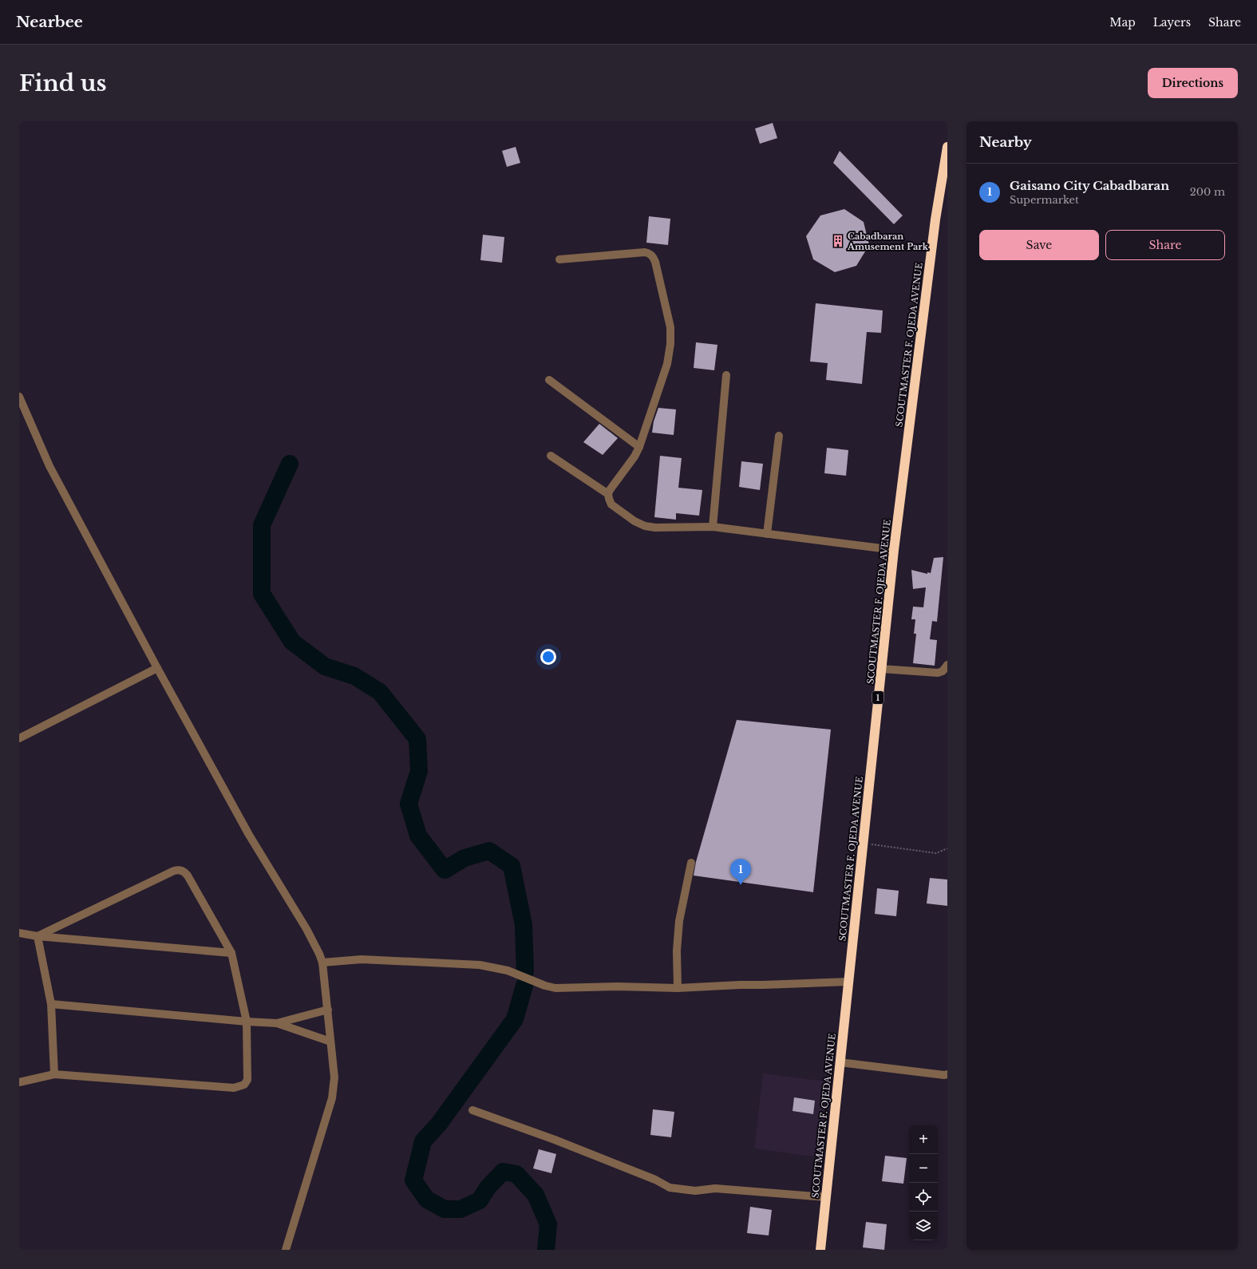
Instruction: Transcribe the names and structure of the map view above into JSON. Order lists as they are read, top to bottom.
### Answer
{
  "streets": {
    "highway": ["SCOUTMASTER F. OJEDA AVENUE", "1"]
  },
  "places": {
    "building": ["Cabadbaran Amusement Park"]
  },
  "page": {
    "header": "Nearbee",
    "nav": ["Map", "Layers", "Share"],
    "buttons": [
      "Directions",
      ["Save", "Share"]
    ],
    "title": "Find us",
    "heading": "Nearby",
    "list": [
      {
        "mark": "1",
        "name": "Gaisano City Cabadbaran",
        "note": "Supermarket",
        "value": "200 m"
      }
    ],
    "pins": "1",
    "map_buttons": ["+", "−"]
  }
}
